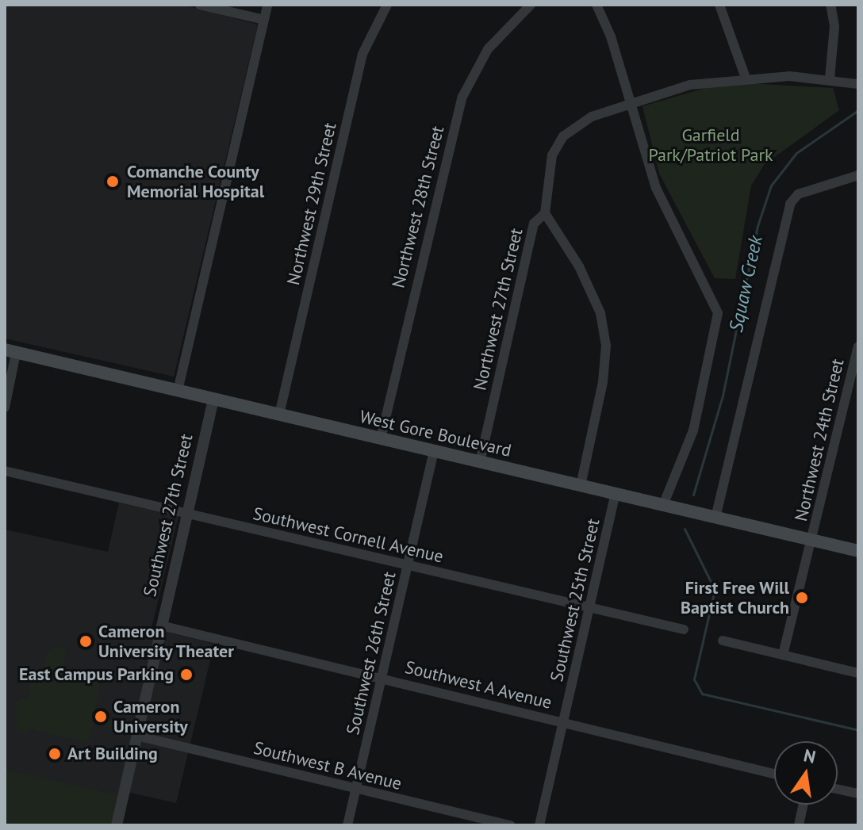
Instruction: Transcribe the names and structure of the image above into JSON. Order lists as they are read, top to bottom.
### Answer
{
  "streets": {
    "main road": ["West Gore Boulevard"],
    "street": [
      "Northwest 29th Street",
      "Northwest 28th Street",
      "Northwest 27th Street",
      "Northwest 24th Street",
      "Southwest 27th Street",
      "Southwest Cornell Avenue",
      "Southwest 25th Street",
      "Southwest 26th Street",
      "Southwest A Avenue",
      "Southwest B Avenue"
    ]
  },
  "crossings": [
    ["Northwest 29th Street", "West Gore Boulevard"],
    ["Northwest 28th Street", "West Gore Boulevard"],
    ["Northwest 27th Street", "West Gore Boulevard"],
    ["West Gore Boulevard", "Northwest 24th Street"],
    ["West Gore Boulevard", "Southwest 27th Street"],
    ["West Gore Boulevard", "Southwest 25th Street"],
    ["West Gore Boulevard", "Southwest 26th Street"],
    ["Southwest 27th Street", "Southwest Cornell Avenue"],
    ["Southwest 27th Street", "Southwest A Avenue"],
    ["Southwest 27th Street", "Southwest B Avenue"],
    ["Southwest Cornell Avenue", "Southwest 25th Street"],
    ["Southwest Cornell Avenue", "Southwest 26th Street"],
    ["Southwest 25th Street", "Southwest A Avenue"],
    ["Southwest 26th Street", "Southwest A Avenue"],
    ["Southwest 26th Street", "Southwest B Avenue"]
  ],
  "water": ["Squaw Creek"],
  "parks": ["Garfield Park/Patriot Park"],
  "places": [
    "Comanche County Memorial Hospital",
    "First Free Will Baptist Church",
    "Cameron University Theater",
    "East Campus Parking",
    "Cameron University",
    "Art Building"
  ],
  "north": "top"
}
